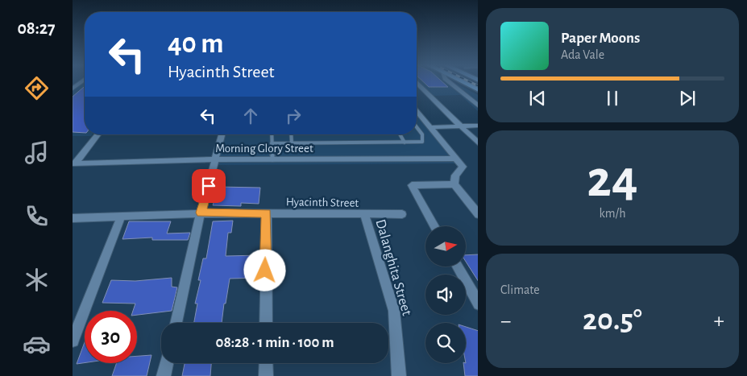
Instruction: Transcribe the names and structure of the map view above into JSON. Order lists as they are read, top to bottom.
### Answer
{
  "streets": {
    "street": ["Morning Glory Street", "Hyacinth Street", "Dalanghita Street"]
  },
  "crossings": [
    ["Hyacinth Street", "Dalanghita Street"]
  ],
  "north": "right",
  "page": {
    "tabs": "08:27",
    "turn": ["40 m", "Hyacinth Street"],
    "song": ["Paper Moons", "Ada Vale"],
    "tile": [
      ["24", "km/h"],
      "Climate"
    ],
    "heat": ["−", "20.5°", "+"],
    "limit": "30",
    "trip": "08:28 · 1 min · 100 m"
  }
}
